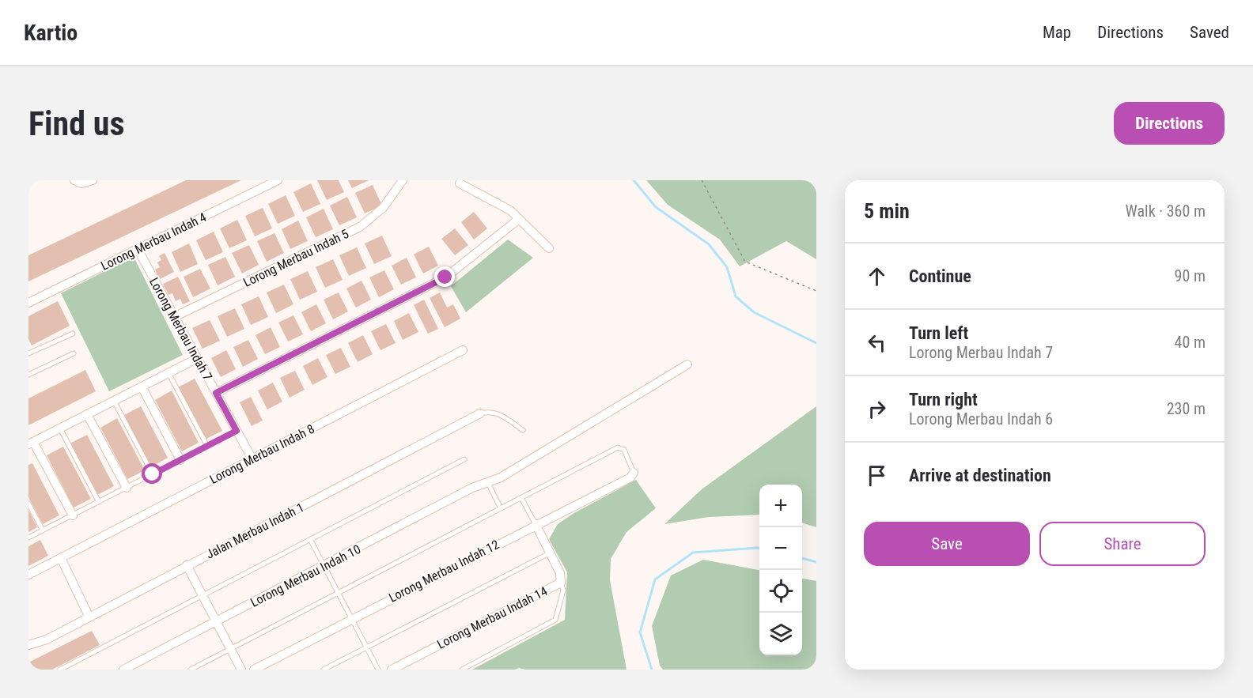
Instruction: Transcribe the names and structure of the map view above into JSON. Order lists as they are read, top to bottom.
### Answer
{
  "streets": {
    "street": [
      "Lorong Merbau Indah 4",
      "Lorong Merbau Indah 5",
      "Lorong Merbau Indah 7",
      "Lorong Merbau Indah 8",
      "Jalan Merbau Indah 1",
      "Lorong Merbau Indah 12",
      "Lorong Merbau Indah 10",
      "Lorong Merbau Indah 14"
    ]
  },
  "crossings": [
    ["Lorong Merbau Indah 4", "Lorong Merbau Indah 7"],
    ["Lorong Merbau Indah 5", "Lorong Merbau Indah 7"],
    ["Lorong Merbau Indah 7", "Lorong Merbau Indah 8"],
    ["Lorong Merbau Indah 12", "Lorong Merbau Indah 14"]
  ],
  "page": {
    "header": "Kartio",
    "nav": ["Map", "Directions", "Saved"],
    "buttons": [
      "Directions",
      ["Save", "Share"]
    ],
    "title": "Find us",
    "heading": ["5 min", "Walk · 360 m"],
    "list": [
      ["Continue", "90 m"],
      ["Turn left", "Lorong Merbau Indah 7", "40 m"],
      ["Turn right", "Lorong Merbau Indah 6", "230 m"],
      "Arrive at destination"
    ],
    "map_buttons": ["+", "−"]
  }
}
